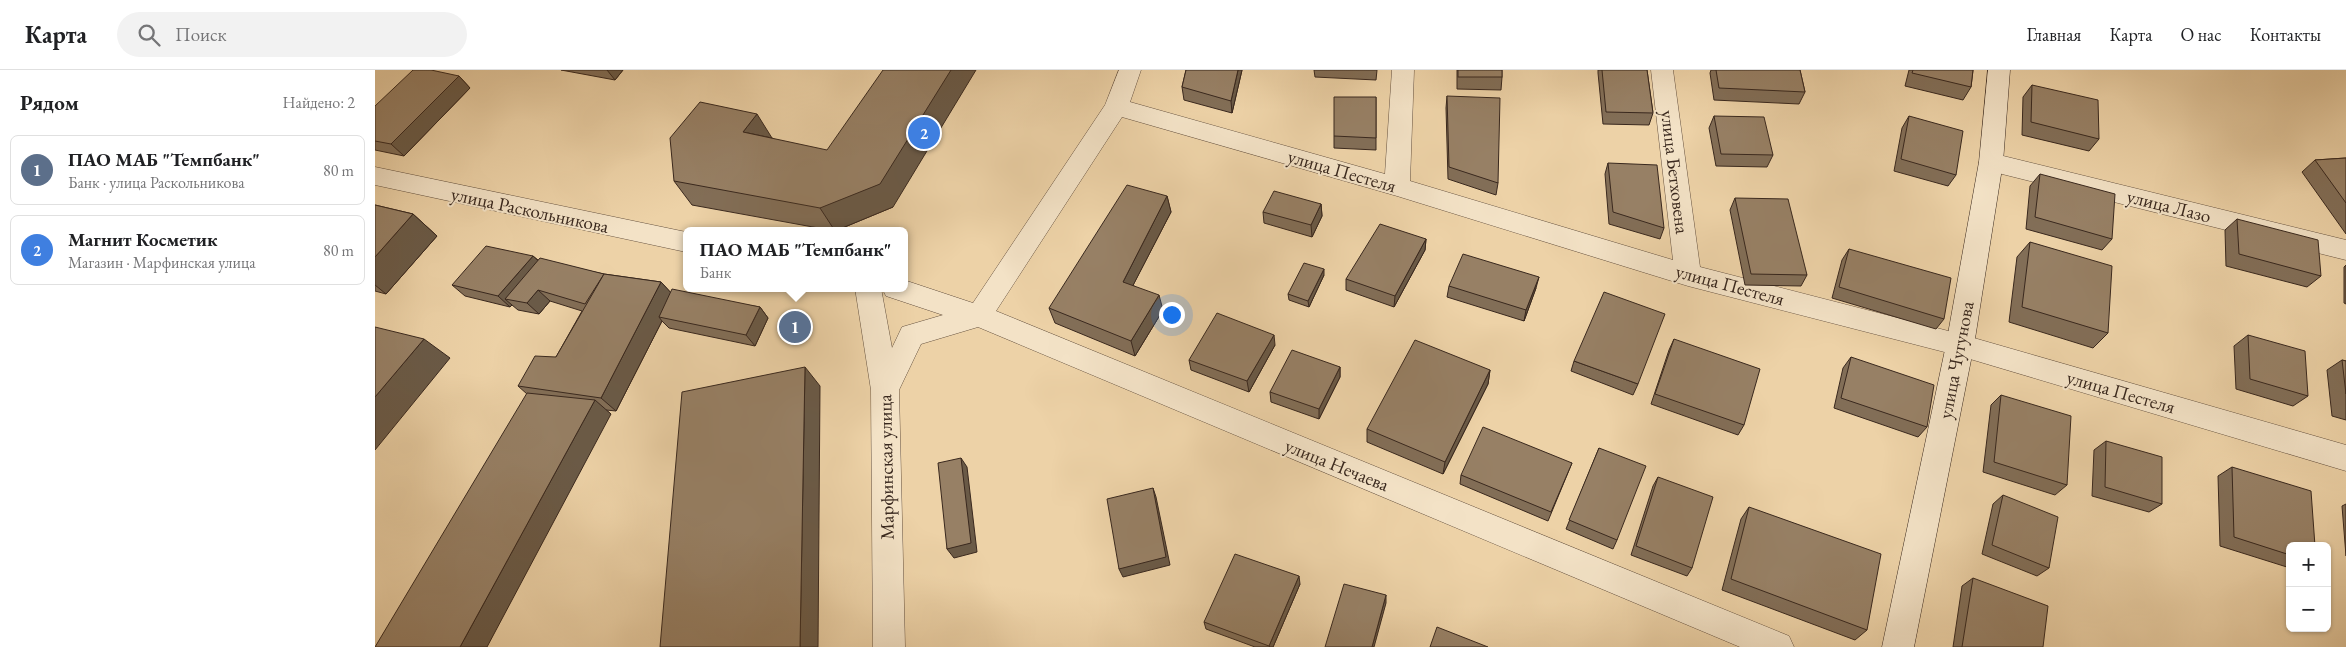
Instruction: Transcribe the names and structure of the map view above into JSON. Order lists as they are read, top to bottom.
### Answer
{
  "streets": {
    "street": [
      "улица Пестеля",
      "улица Бетховена",
      "улица Лазо",
      "улица Раскольникова",
      "улица Чугунова",
      "улица Нечаева",
      "Марфинская улица"
    ]
  },
  "crossings": [
    ["улица Пестеля", "улица Бетховена"],
    ["улица Пестеля", "улица Чугунова"],
    ["улица Лазо", "улица Чугунова"]
  ],
  "page": {
    "header": "Карта",
    "search": "Поиск",
    "nav": [
      "Главная",
      "Карта",
      "О нас",
      "Контакты"
    ],
    "heading": ["Рядом", "Найдено: 2"],
    "pins": ["2", "1"],
    "list": [
      {
        "mark": "1",
        "name": "ПАО МАБ \"Темпбанк\"",
        "note": "Банк · улица Раскольникова",
        "value": "80 m"
      },
      {
        "mark": "2",
        "name": "Магнит Косметик",
        "note": "Магазин · Марфинская улица",
        "value": "80 m"
      }
    ],
    "popup": ["ПАО МАБ \"Темпбанк\"", "Банк"],
    "map_buttons": ["+", "−"]
  }
}
